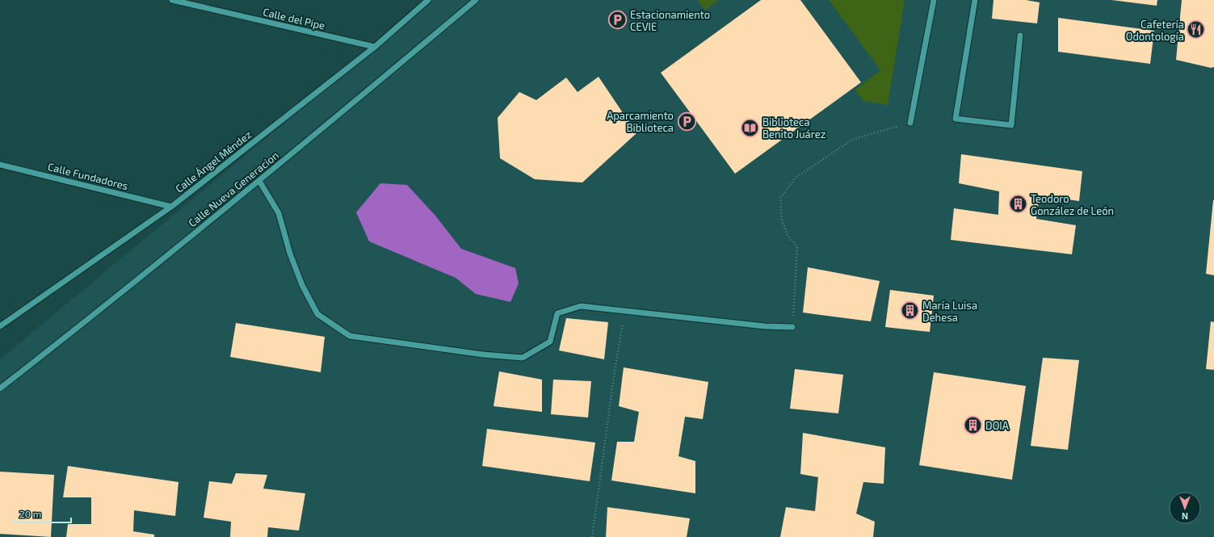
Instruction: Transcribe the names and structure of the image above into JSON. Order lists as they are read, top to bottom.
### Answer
{
  "streets": {
    "street": [
      "Calle del Pipe",
      "Calle Ángel Méndez",
      "Calle Fundadores",
      "Calle Nueva Generacion"
    ]
  },
  "crossings": [
    ["Calle del Pipe", "Calle Ángel Méndez"],
    ["Calle Ángel Méndez", "Calle Fundadores"]
  ],
  "places": {
    "parking": ["Estacionamiento CEVIE", "Aparcamiento Biblioteca"],
    "restaurant": ["Cafetería Odontología"],
    "library": ["Biblioteca Benito Juárez"],
    "building": ["Teodoro González de León", "María Luisa Dehesa", "DOIA"]
  },
  "scale_bar": "20 m",
  "north": "bottom"
}
